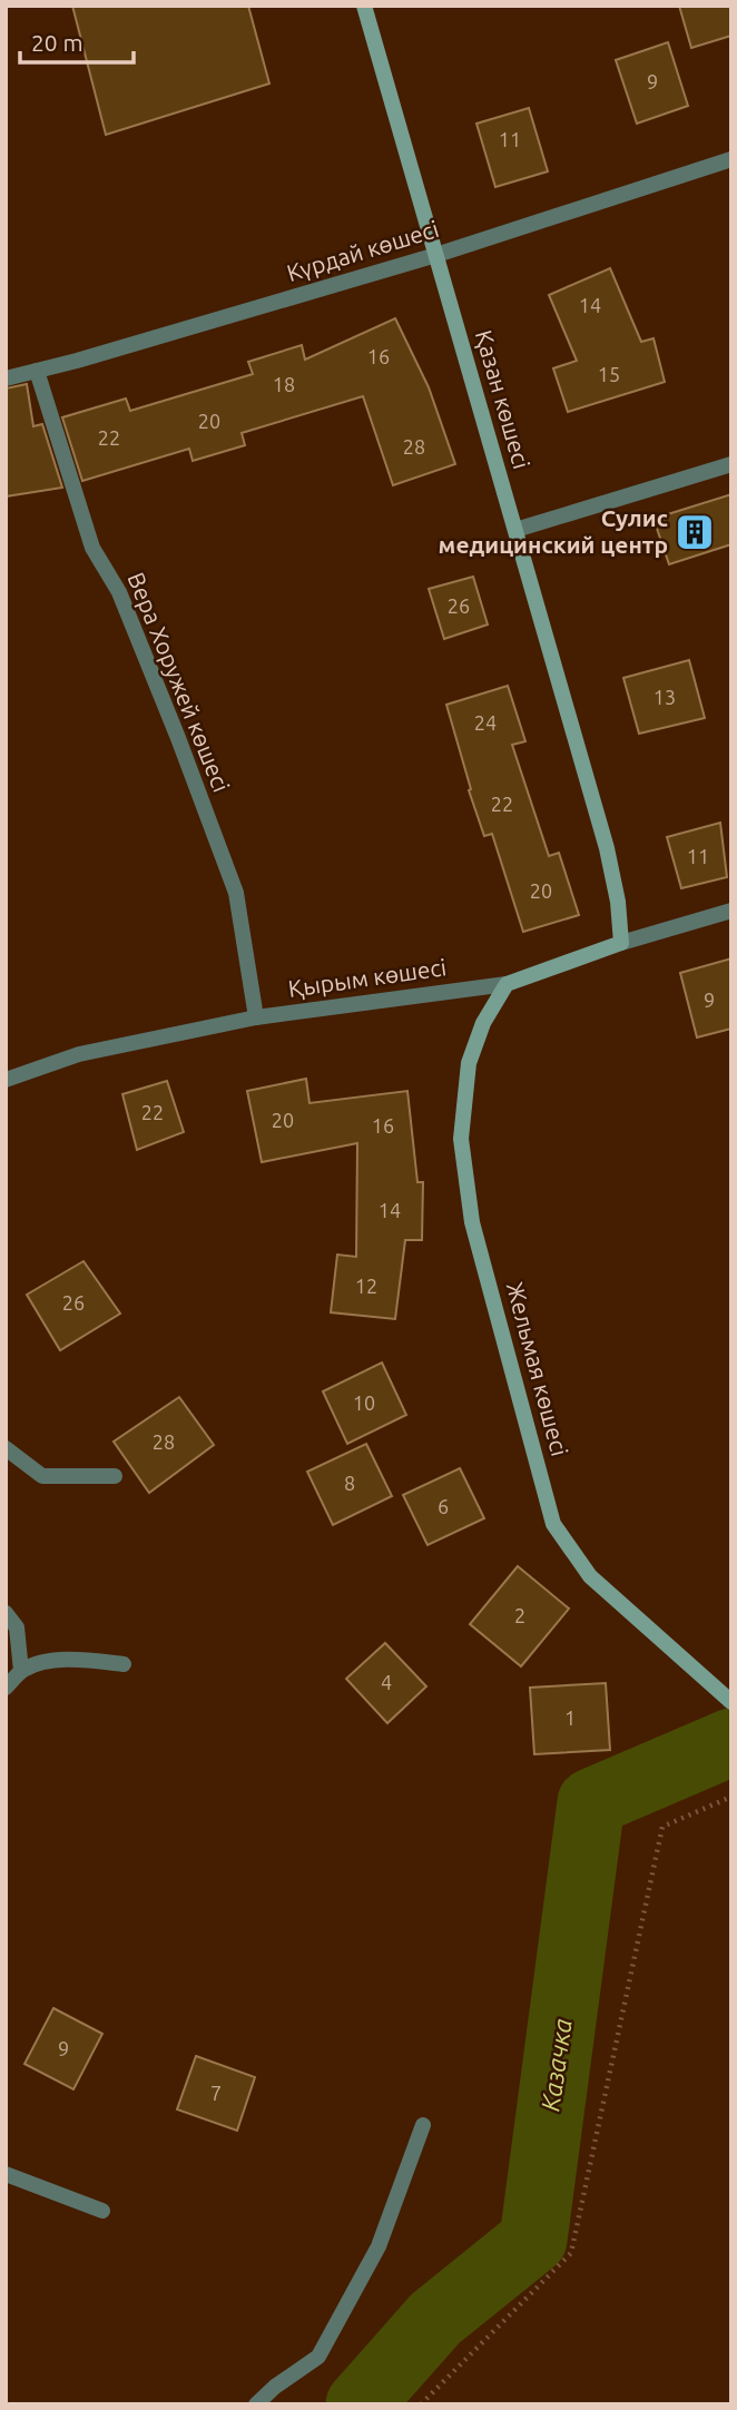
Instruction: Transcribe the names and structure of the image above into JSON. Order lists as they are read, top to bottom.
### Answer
{
  "streets": {
    "street": [
      "Күрдай көшесі",
      "Қазан көшесі",
      "Вера Хоружей көшесі",
      "Қырым көшесі",
      "Жельмая көшесі"
    ]
  },
  "crossings": [
    ["Күрдай көшесі", "Қазан көшесі"],
    ["Күрдай көшесі", "Вера Хоружей көшесі"],
    ["Қазан көшесі", "Қырым көшесі"],
    ["Вера Хоружей көшесі", "Қырым көшесі"],
    ["Қырым көшесі", "Жельмая көшесі"]
  ],
  "water": ["Казачка"],
  "places": {
    "building": ["Сулис медицинский центр"]
  },
  "house_numbers": [
    "9",
    "11",
    "14",
    "16",
    "15",
    "18",
    "20",
    "22",
    "28",
    "26",
    "13",
    "24",
    "22",
    "11",
    "20",
    "9",
    "22",
    "20",
    "16",
    "14",
    "12",
    "26",
    "10",
    "28",
    "8",
    "6",
    "2",
    "4",
    "1",
    "9",
    "7"
  ],
  "scale_bar": "20 m"
}
